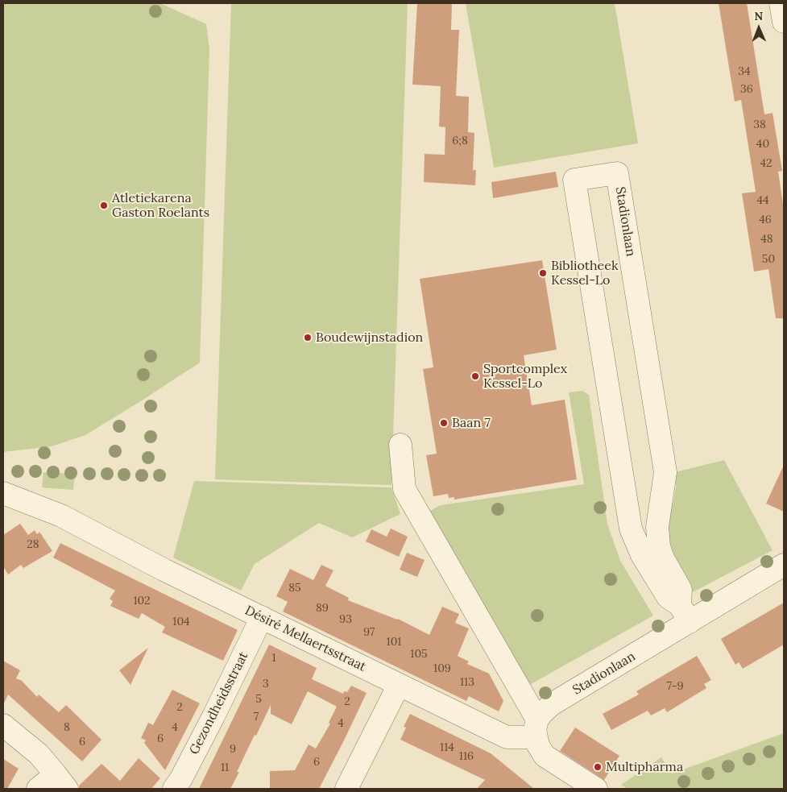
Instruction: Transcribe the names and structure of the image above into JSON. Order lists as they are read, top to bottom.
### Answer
{
  "streets": {
    "street": ["Stadionlaan", "Désiré Mellaertsstraat", "Gezondheidsstraat"]
  },
  "crossings": [
    ["Stadionlaan", "Désiré Mellaertsstraat"],
    ["Désiré Mellaertsstraat", "Gezondheidsstraat"]
  ],
  "places": [
    "Atletiekarena Gaston Roelants",
    "Bibliotheek Kessel-Lo",
    "Boudewijnstadion",
    "Sportcomplex Kessel-Lo",
    "Baan 7",
    "Multipharma"
  ],
  "house_numbers": [
    "34",
    "36",
    "38",
    "6;8",
    "40",
    "42",
    "44",
    "46",
    "48",
    "50",
    "28",
    "85",
    "102",
    "89",
    "93",
    "104",
    "97",
    "101",
    "105",
    "1",
    "109",
    "113",
    "3",
    "7-9",
    "5",
    "2",
    "2",
    "7",
    "4",
    "8",
    "4",
    "6",
    "6",
    "114",
    "9",
    "116",
    "6",
    "11"
  ],
  "north": "top"
}
